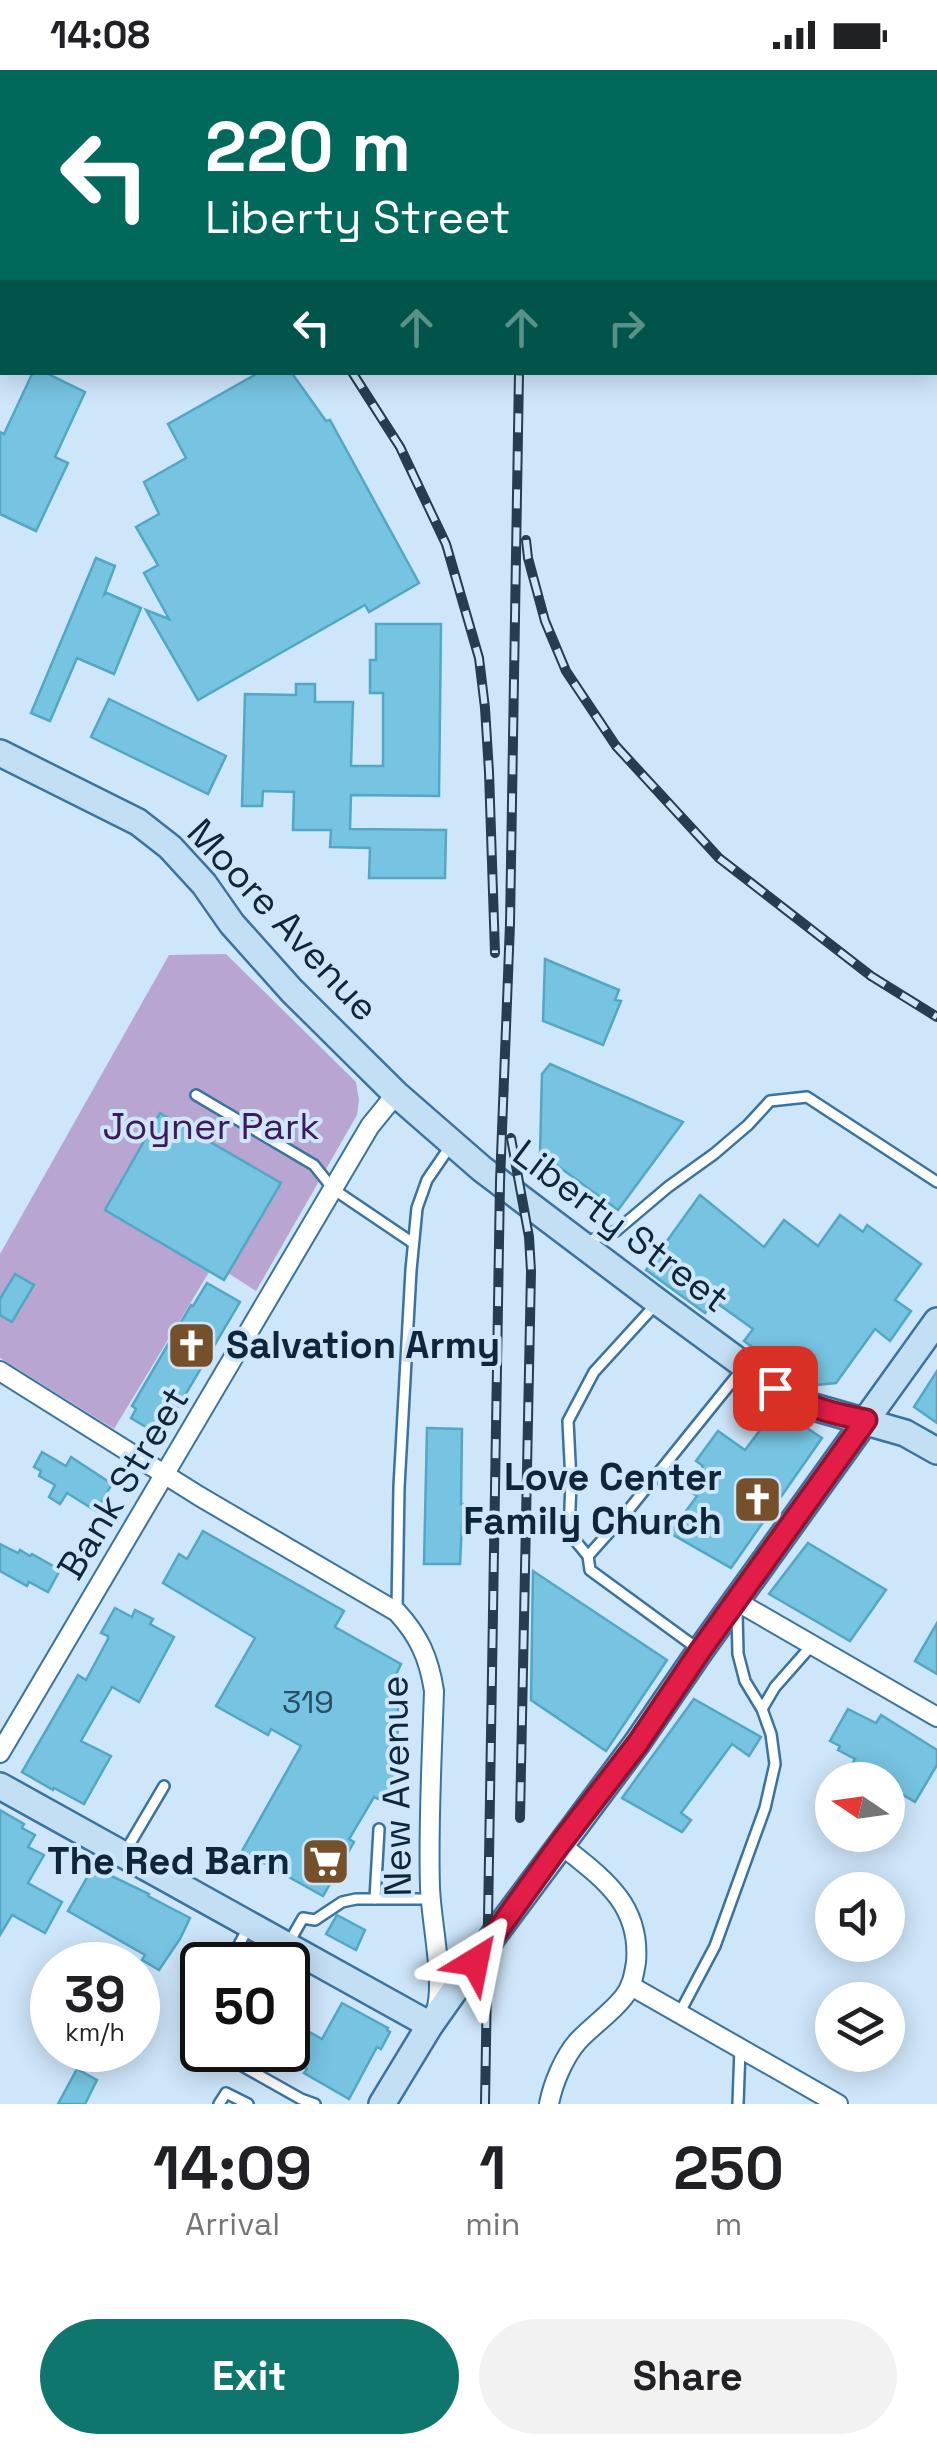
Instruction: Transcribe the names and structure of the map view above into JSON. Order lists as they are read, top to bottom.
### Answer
{
  "streets": {
    "main road": ["Moore Avenue", "Liberty Street"],
    "street": ["Bank Street", "New Avenue"]
  },
  "crossings": [
    ["Moore Avenue", "Liberty Street"],
    ["Moore Avenue", "Bank Street"],
    ["Liberty Street", "Bank Street"]
  ],
  "parks": ["Joyner Park"],
  "places": {
    "church": ["Salvation Army", "Love Center Family Church"],
    "supermarket": ["The Red Barn"]
  },
  "house_numbers": ["319"],
  "north": "left",
  "page": {
    "status": "14:08",
    "turn": ["220 m", "Liberty Street"],
    "speed": "39 km/h",
    "limit": "50",
    "eta": [
      "14:09",
      "Arrival",
      "1",
      "min",
      "250",
      "m"
    ],
    "buttons": ["Exit", "Share"]
  }
}
